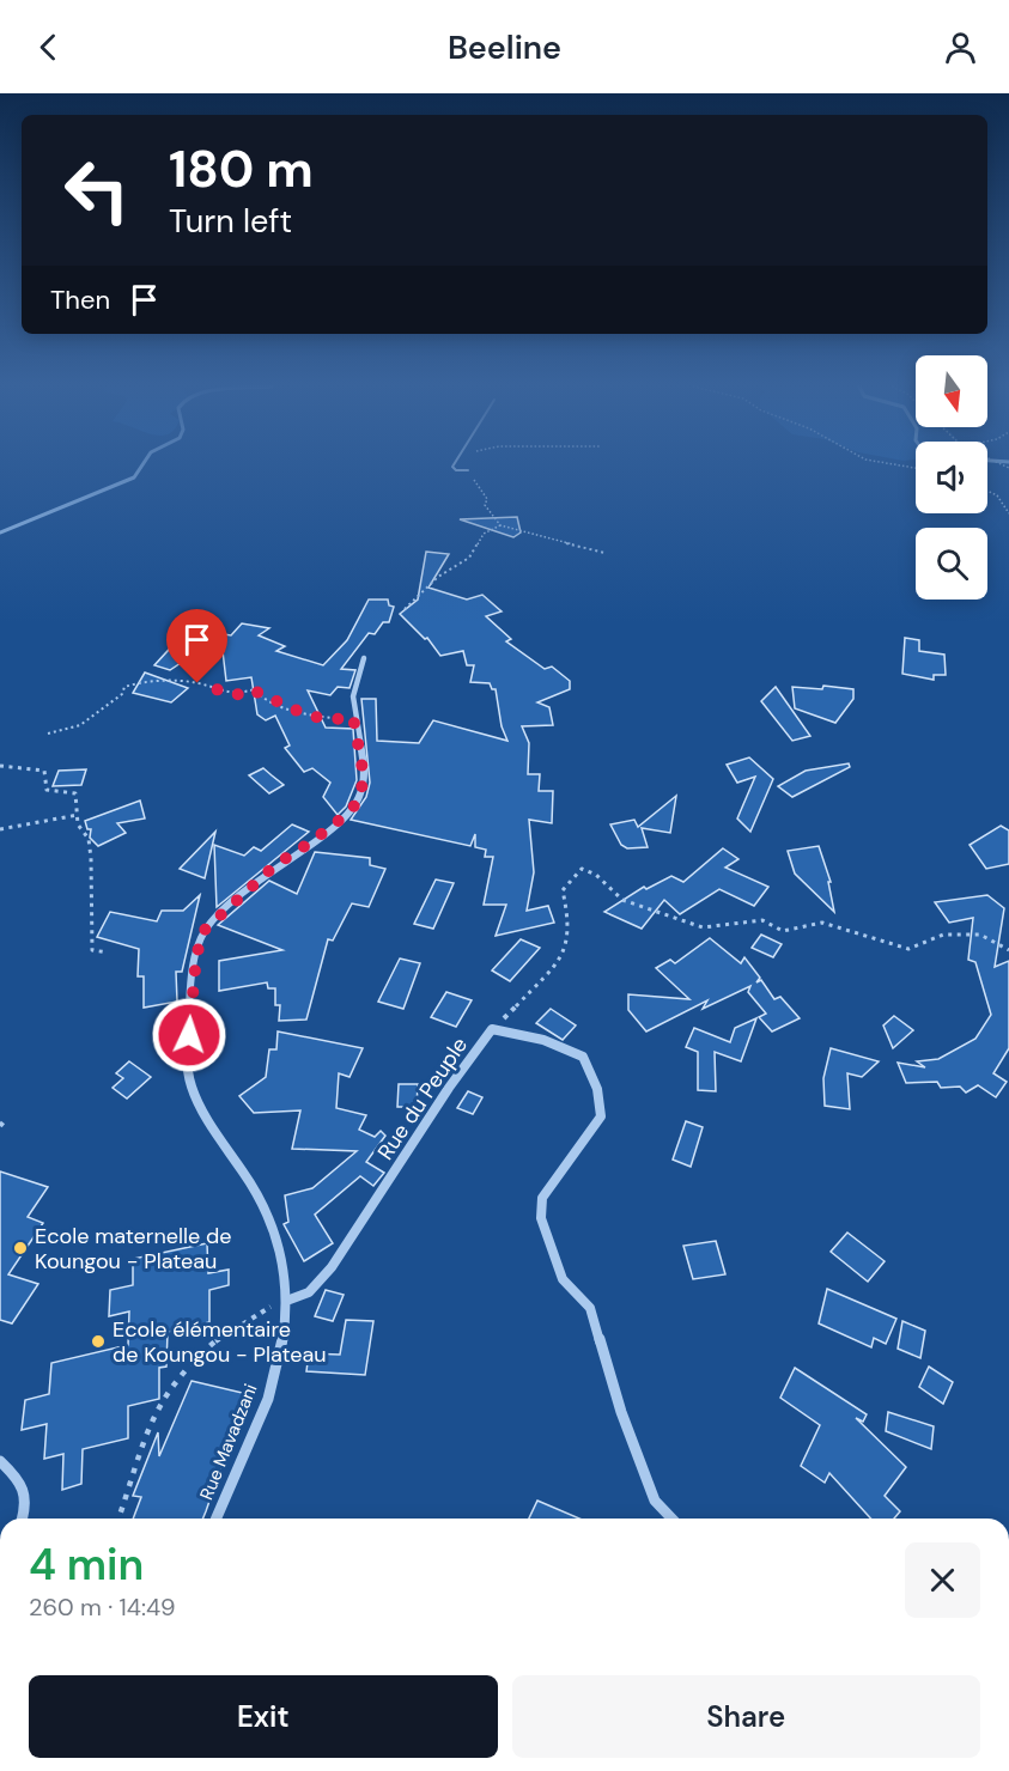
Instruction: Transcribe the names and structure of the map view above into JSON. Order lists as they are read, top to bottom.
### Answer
{
  "streets": {
    "street": ["Rue du Peuple", "Rue Mavadzani"]
  },
  "crossings": [
    ["Rue du Peuple", "Rue Mavadzani"]
  ],
  "places": ["Ecole maternelle de Koungou - Plateau", "Ecole élémentaire de Koungou - Plateau"],
  "north": "bottom",
  "page": {
    "header": "Beeline",
    "turn": ["180 m", "Turn left"],
    "then": "Then",
    "heading": ["4 min", "260 m · 14:49"],
    "buttons": ["Exit", "Share"]
  }
}
